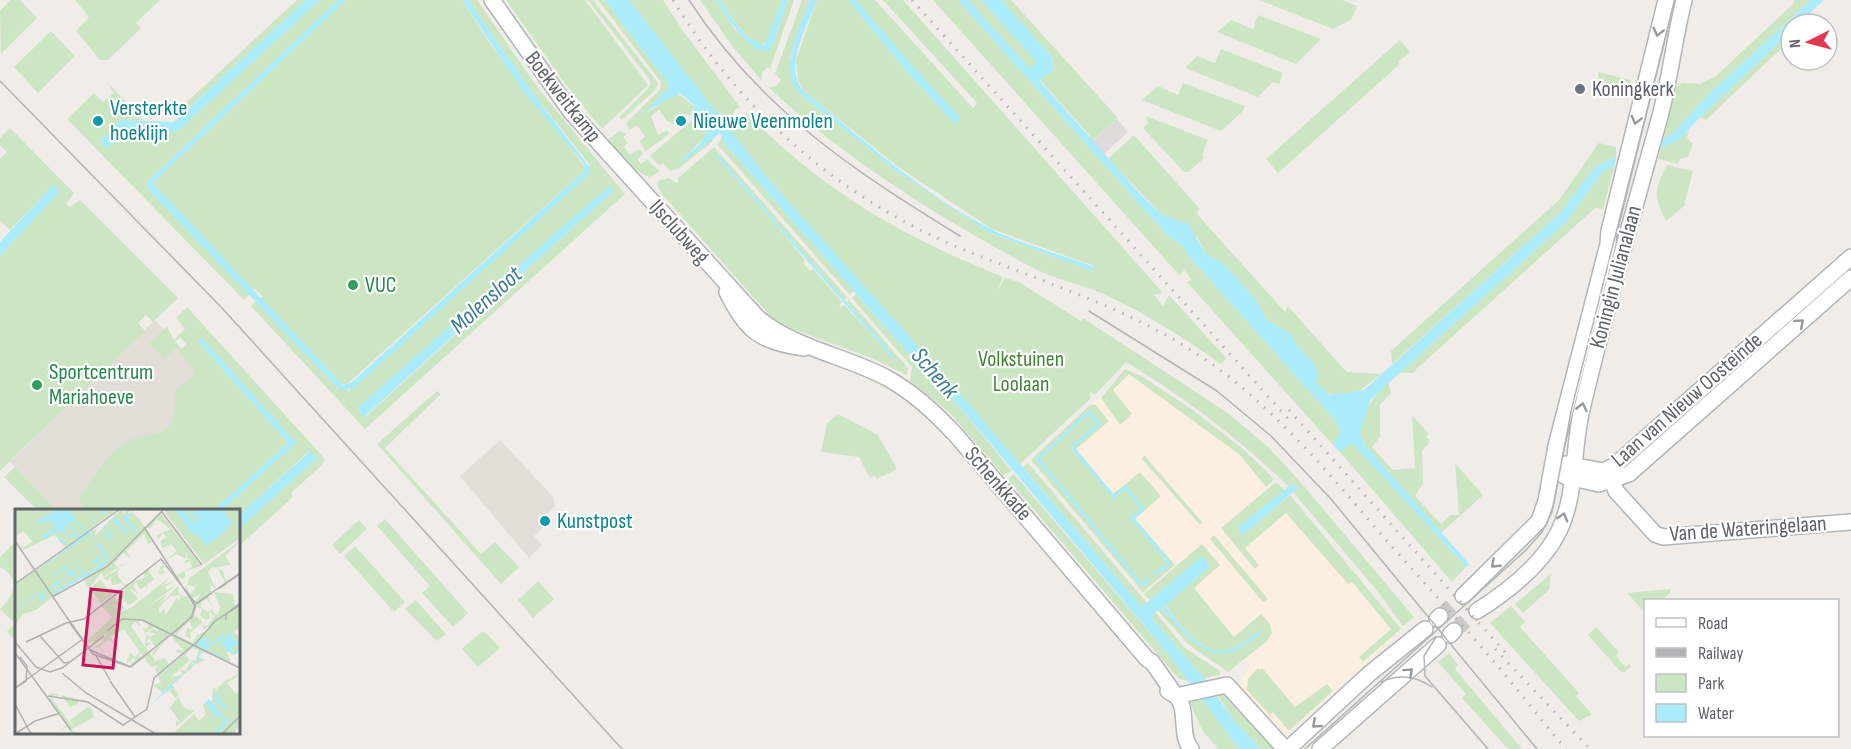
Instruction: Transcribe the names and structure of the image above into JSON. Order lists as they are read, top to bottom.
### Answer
{
  "streets": {
    "main road": [
      "Boekweitkamp",
      "IJsclubweg",
      "Koningin Julianalaan",
      "Laan van Nieuw Oosteinde",
      "Schenkkade",
      "Van de Wateringelaan"
    ]
  },
  "crossings": [
    ["Boekweitkamp", "IJsclubweg"],
    ["IJsclubweg", "Schenkkade"],
    ["Koningin Julianalaan", "Laan van Nieuw Oosteinde"],
    ["Laan van Nieuw Oosteinde", "Van de Wateringelaan"]
  ],
  "water": ["Molensloot", "Schenk"],
  "parks": ["Volkstuinen Loolaan"],
  "places": [
    "Koningkerk",
    "Versterkte hoeklijn",
    "Nieuwe Veenmolen",
    "VUC",
    "Sportcentrum Mariahoeve",
    "Kunstpost"
  ],
  "legend": [
    "Road",
    "Railway",
    "Park",
    "Water"
  ],
  "north": "left"
}
